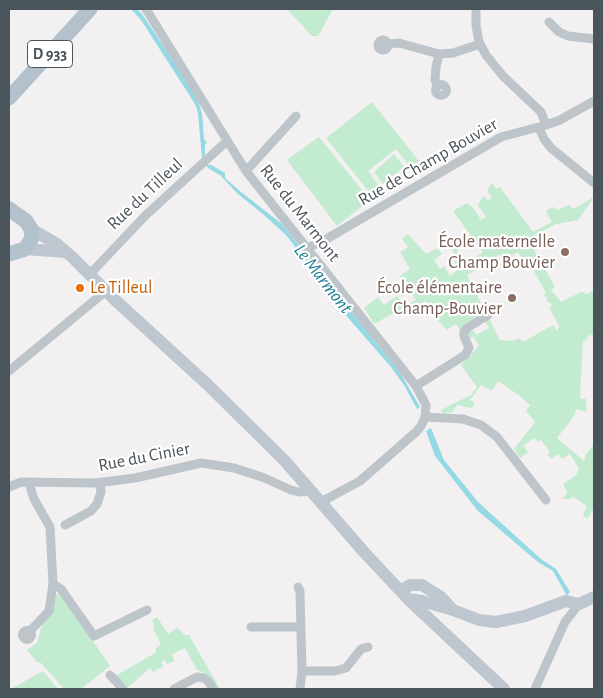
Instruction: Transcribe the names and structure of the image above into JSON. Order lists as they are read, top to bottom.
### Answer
{
  "streets": {
    "main road": ["D 933"],
    "street": [
      "Rue de Champ Bouvier",
      "Rue du Tilleul",
      "Rue du Marmont",
      "Rue du Cinier"
    ]
  },
  "crossings": [
    ["Rue de Champ Bouvier", "Rue du Marmont"],
    ["Rue du Tilleul", "Rue du Marmont"]
  ],
  "water": ["Le Marmont"],
  "places": ["École maternelle Champ Bouvier", "Le Tilleul", "École élémentaire Champ-Bouvier"]
}
